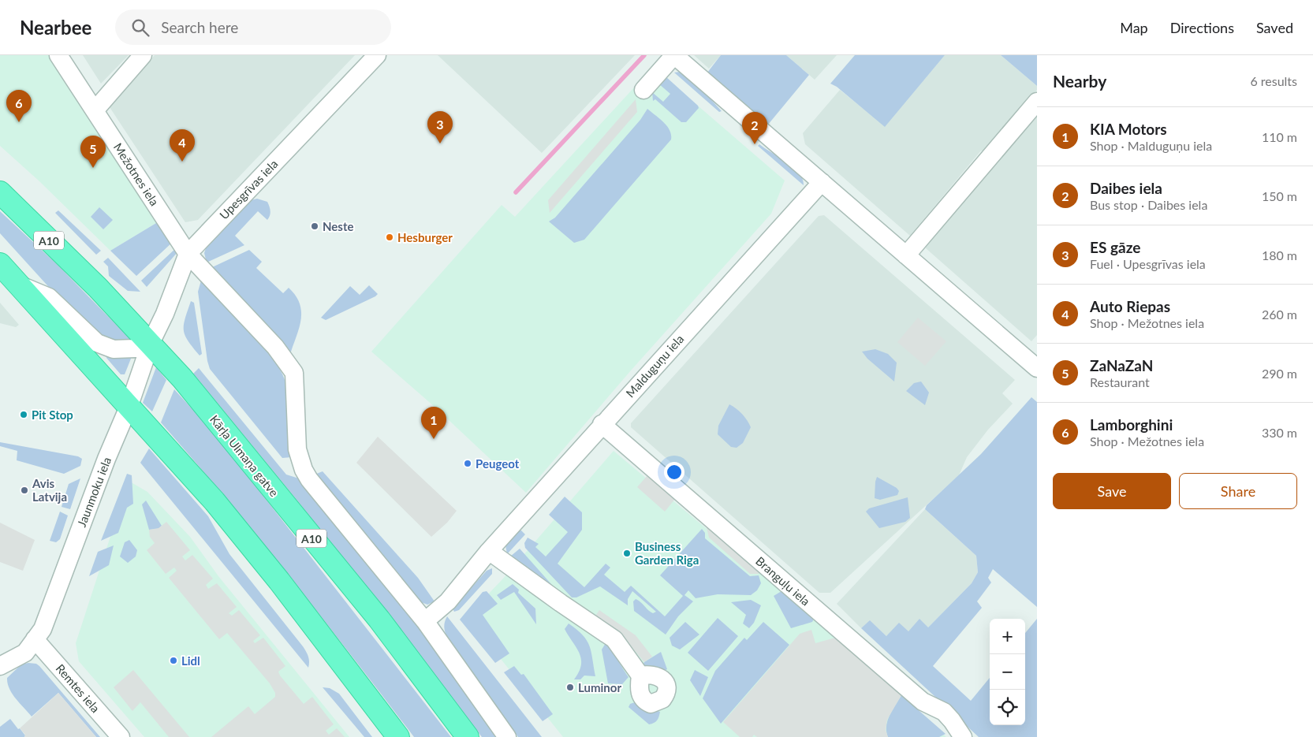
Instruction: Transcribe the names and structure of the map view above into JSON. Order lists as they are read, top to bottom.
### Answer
{
  "streets": {
    "highway": ["A10", "Kārļa Ulmaņa gatve"],
    "street": [
      "Mežotnes iela",
      "Upesgrīvas iela",
      "Malduguņu iela",
      "Jaunmoku iela",
      "Branguļu iela",
      "Remtes iela"
    ]
  },
  "crossings": [
    ["Mežotnes iela", "Upesgrīvas iela"],
    ["Mežotnes iela", "Malduguņu iela"],
    ["Upesgrīvas iela", "Kārļa Ulmaņa gatve"],
    ["Upesgrīvas iela", "Jaunmoku iela"],
    ["Malduguņu iela", "Branguļu iela"],
    ["Kārļa Ulmaņa gatve", "Jaunmoku iela"],
    ["Jaunmoku iela", "Remtes iela"]
  ],
  "places": [
    "Neste",
    "Hesburger",
    "Pit Stop",
    "Peugeot",
    "Avis Latvija",
    "Business Garden Riga",
    "Lidl",
    "Luminor"
  ],
  "page": {
    "header": "Nearbee",
    "search": "Search here",
    "nav": ["Map", "Directions", "Saved"],
    "heading": ["Nearby", "6 results"],
    "pins": [
      "6",
      "3",
      "2",
      "4",
      "5",
      "1"
    ],
    "list": [
      {
        "mark": "1",
        "name": "KIA Motors",
        "note": "Shop · Malduguņu iela",
        "value": "110 m"
      },
      {
        "mark": "2",
        "name": "Daibes iela",
        "note": "Bus stop · Daibes iela",
        "value": "150 m"
      },
      {
        "mark": "3",
        "name": "ES gāze",
        "note": "Fuel · Upesgrīvas iela",
        "value": "180 m"
      },
      {
        "mark": "4",
        "name": "Auto Riepas",
        "note": "Shop · Mežotnes iela",
        "value": "260 m"
      },
      {
        "mark": "5",
        "name": "ZaNaZaN",
        "note": "Restaurant",
        "value": "290 m"
      },
      {
        "mark": "6",
        "name": "Lamborghini",
        "note": "Shop · Mežotnes iela",
        "value": "330 m"
      }
    ],
    "buttons": ["Save", "Share"],
    "map_buttons": ["+", "−"]
  }
}
